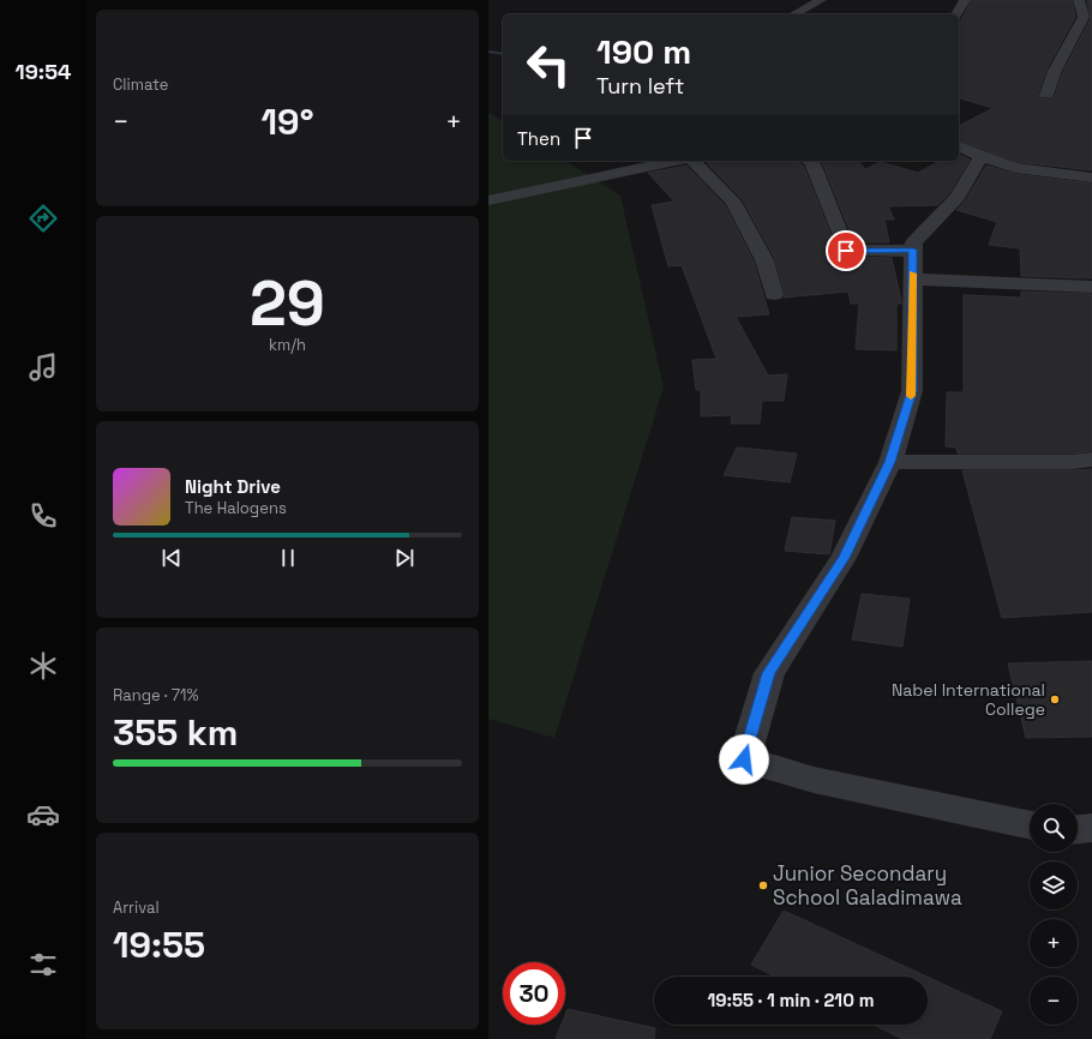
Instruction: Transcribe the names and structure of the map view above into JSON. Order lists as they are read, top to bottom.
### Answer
{
  "places": ["Nabel International College", "Junior Secondary School Galadimawa"],
  "page": {
    "tabs": "19:54",
    "tile": [
      "Climate",
      ["29", "km/h"],
      ["Range · 71%", "355 km"],
      ["Arrival", "19:55"]
    ],
    "turn": ["190 m", "Turn left"],
    "heat": ["−", "19°", "+"],
    "then": "Then",
    "song": ["Night Drive", "The Halogens"],
    "map_buttons": ["+", "−"],
    "limit": "30",
    "trip": "19:55 · 1 min · 210 m"
  }
}
